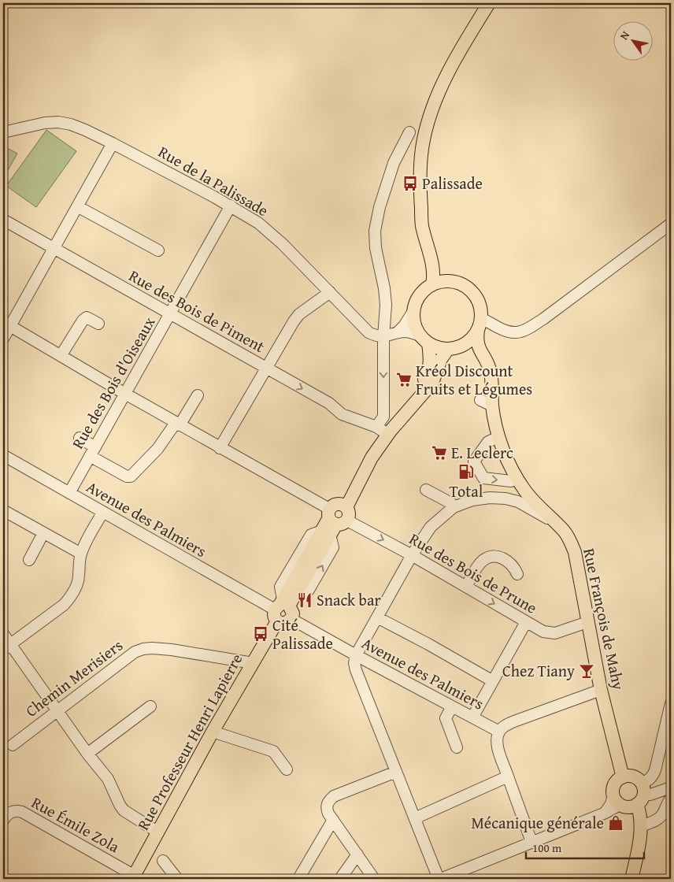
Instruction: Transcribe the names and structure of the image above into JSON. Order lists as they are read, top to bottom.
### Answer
{
  "streets": {
    "main road": ["Rue François de Mahy", "Rue Professeur Henri Lapierre"],
    "street": [
      "Rue de la Palissade",
      "Rue des Bois de Piment",
      "Rue des Bois d'Oiseaux",
      "Avenue des Palmiers",
      "Rue des Bois de Prune",
      "Chemin Merisiers",
      "Rue Émile Zola"
    ]
  },
  "crossings": [
    ["Rue de la Palissade", "Rue des Bois d'Oiseaux"],
    ["Rue des Bois de Piment", "Rue des Bois d'Oiseaux"],
    ["Rue des Bois de Piment", "Rue Professeur Henri Lapierre"],
    ["Rue des Bois d'Oiseaux", "Avenue des Palmiers"],
    ["Rue des Bois d'Oiseaux", "Rue des Bois de Prune"],
    ["Avenue des Palmiers", "Rue Professeur Henri Lapierre"],
    ["Rue des Bois de Prune", "Rue François de Mahy"],
    ["Rue des Bois de Prune", "Rue Professeur Henri Lapierre"],
    ["Rue François de Mahy", "Rue Professeur Henri Lapierre"],
    ["Chemin Merisiers", "Rue Professeur Henri Lapierre"],
    ["Rue Professeur Henri Lapierre", "Rue Émile Zola"]
  ],
  "places": {
    "bus stop": ["Palissade", "Cité Palissade"],
    "supermarket": ["Kréol Discount Fruits et Légumes", "E. Leclerc"],
    "fuel station": ["Total"],
    "restaurant": ["Snack bar"],
    "bar": ["Chez Tiany"],
    "shop": ["Mécanique générale"]
  },
  "scale_bar": "100 m",
  "north": "top left"
}
